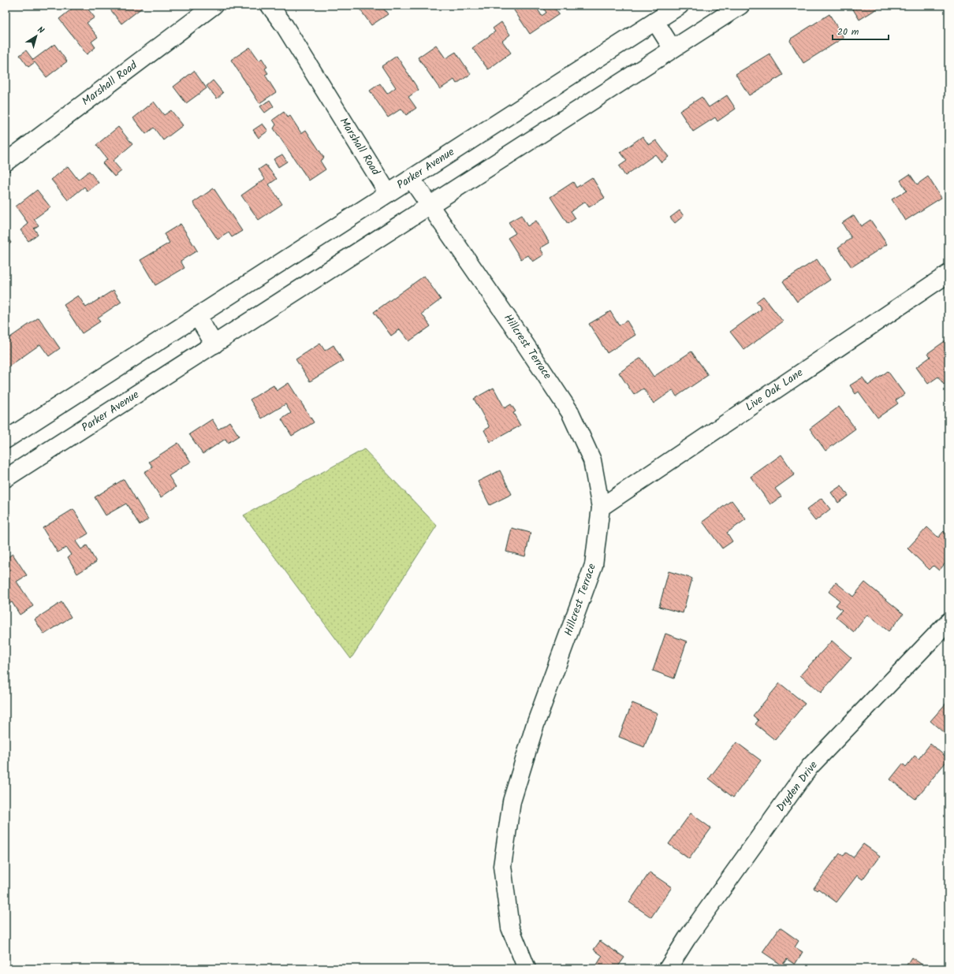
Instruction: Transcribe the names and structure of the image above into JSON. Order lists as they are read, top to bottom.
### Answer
{
  "streets": {
    "street": [
      "Marshall Road",
      "Parker Avenue",
      "Hillcrest Terrace",
      "Live Oak Lane",
      "Dryden Drive"
    ]
  },
  "crossings": [
    ["Marshall Road", "Parker Avenue"],
    ["Parker Avenue", "Hillcrest Terrace"],
    ["Hillcrest Terrace", "Live Oak Lane"]
  ],
  "scale_bar": "20 m",
  "north": "top right"
}
